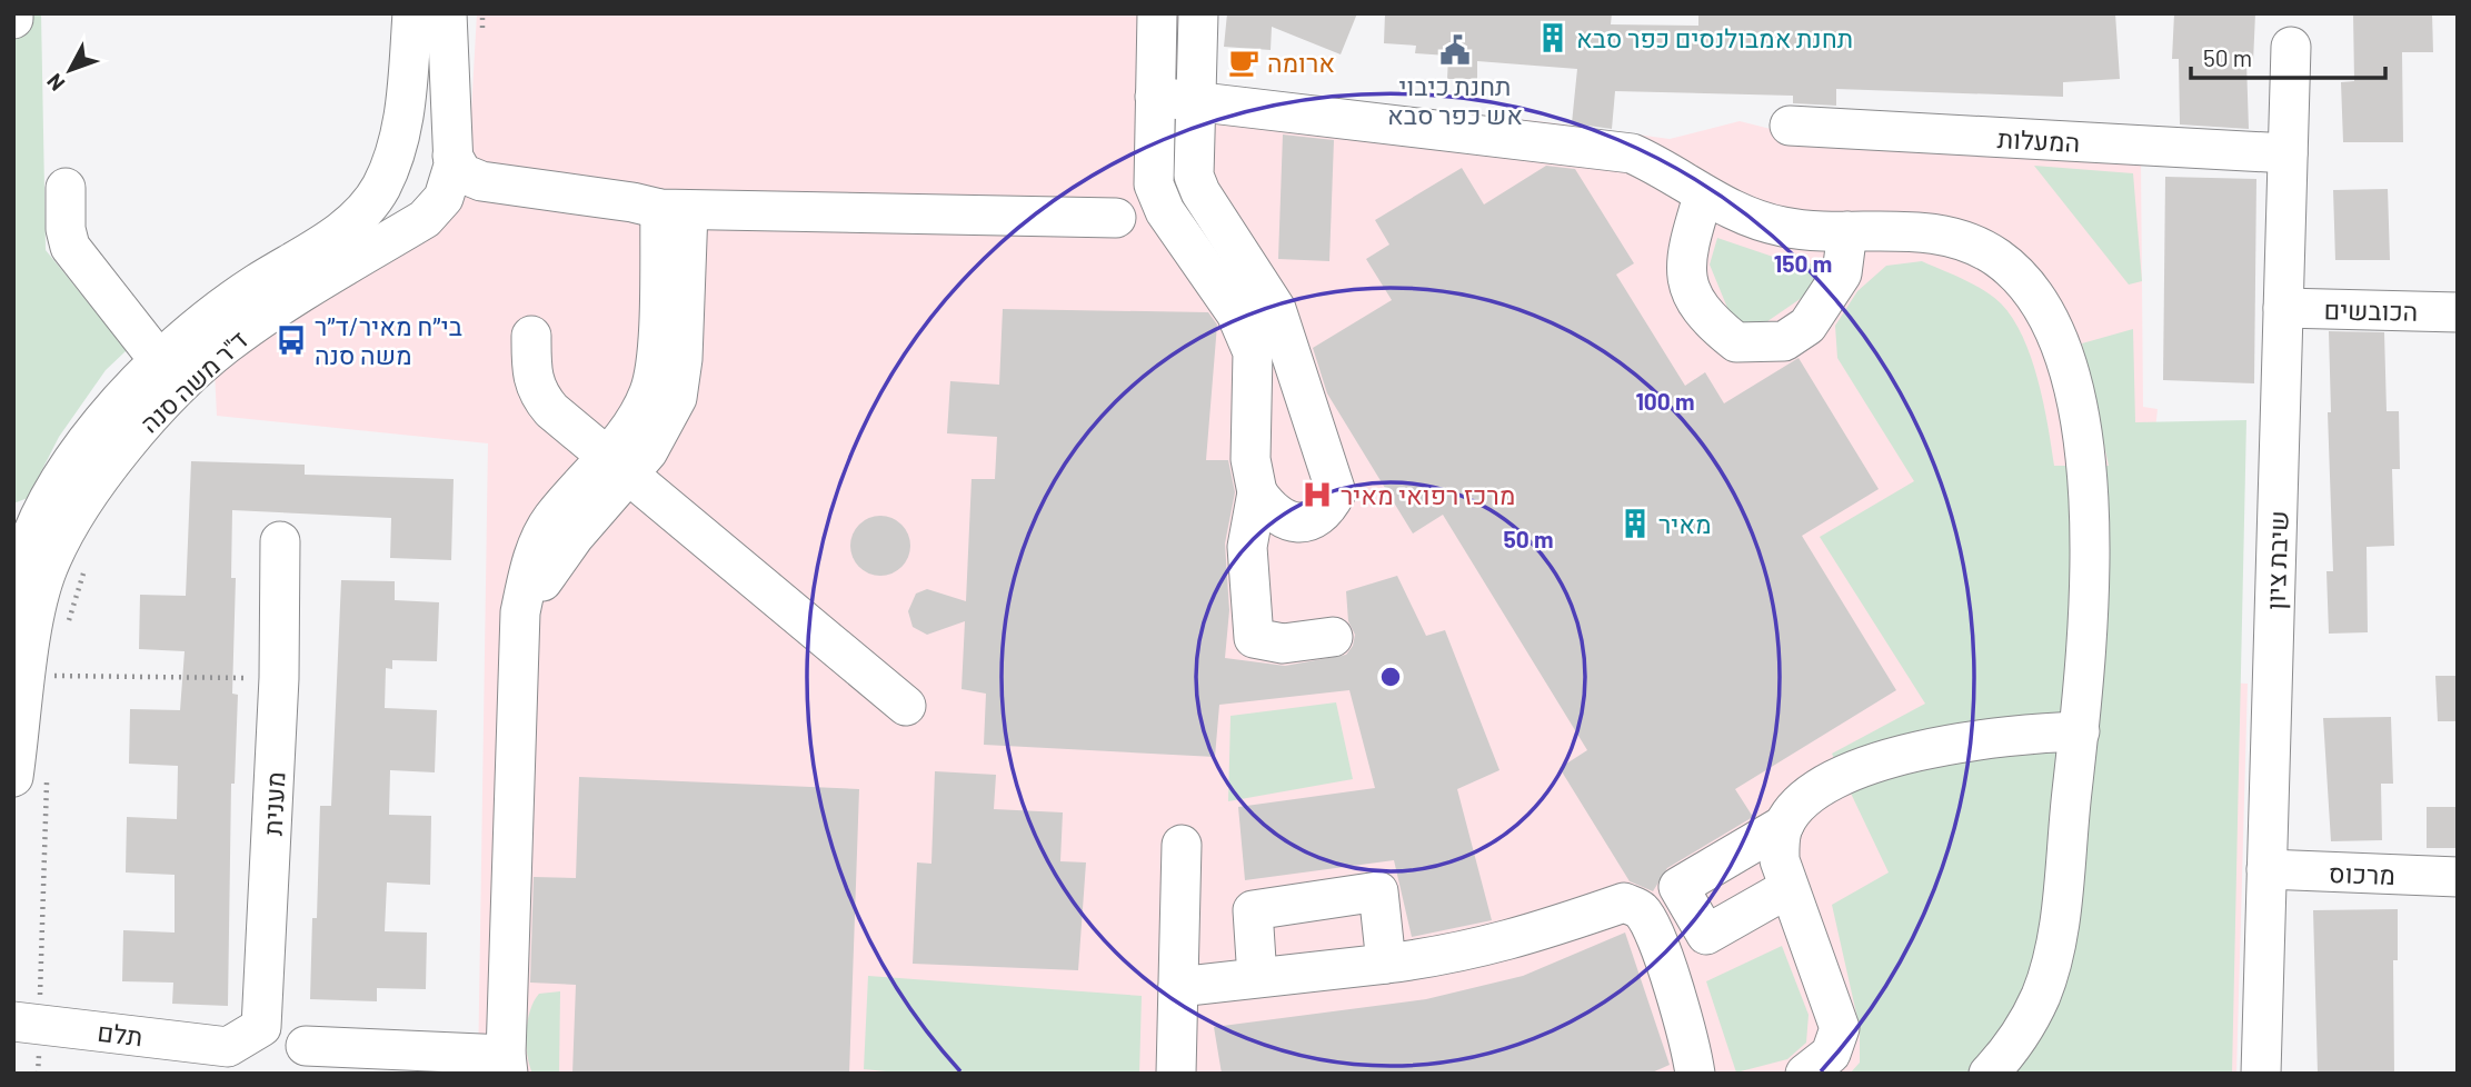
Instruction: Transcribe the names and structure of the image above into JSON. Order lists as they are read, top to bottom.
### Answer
{
  "streets": {
    "street": [
      "המעלות",
      "הכובשים",
      "ד\"ר משה סנה",
      "שיבת ציון",
      "מענית",
      "מרכוס",
      "תלם"
    ]
  },
  "crossings": [
    ["המעלות", "שיבת ציון"],
    ["הכובשים", "שיבת ציון"],
    ["שיבת ציון", "מרכוס"],
    ["מענית", "תלם"]
  ],
  "places": {
    "building": ["תחנת אמבולנסים כפר סבא", "מאיר"],
    "public building": ["תחנת כיבוי אש כפר סבא"],
    "cafe": ["ארומה"],
    "bus stop": ["בי״ח מאיר/ד״ר משה סנה"],
    "hospital": ["מרכז רפואי מאיר"]
  },
  "scale_bar": "50 m",
  "north": "bottom left",
  "rings": ["150 m", "100 m", "50 m"]
}
